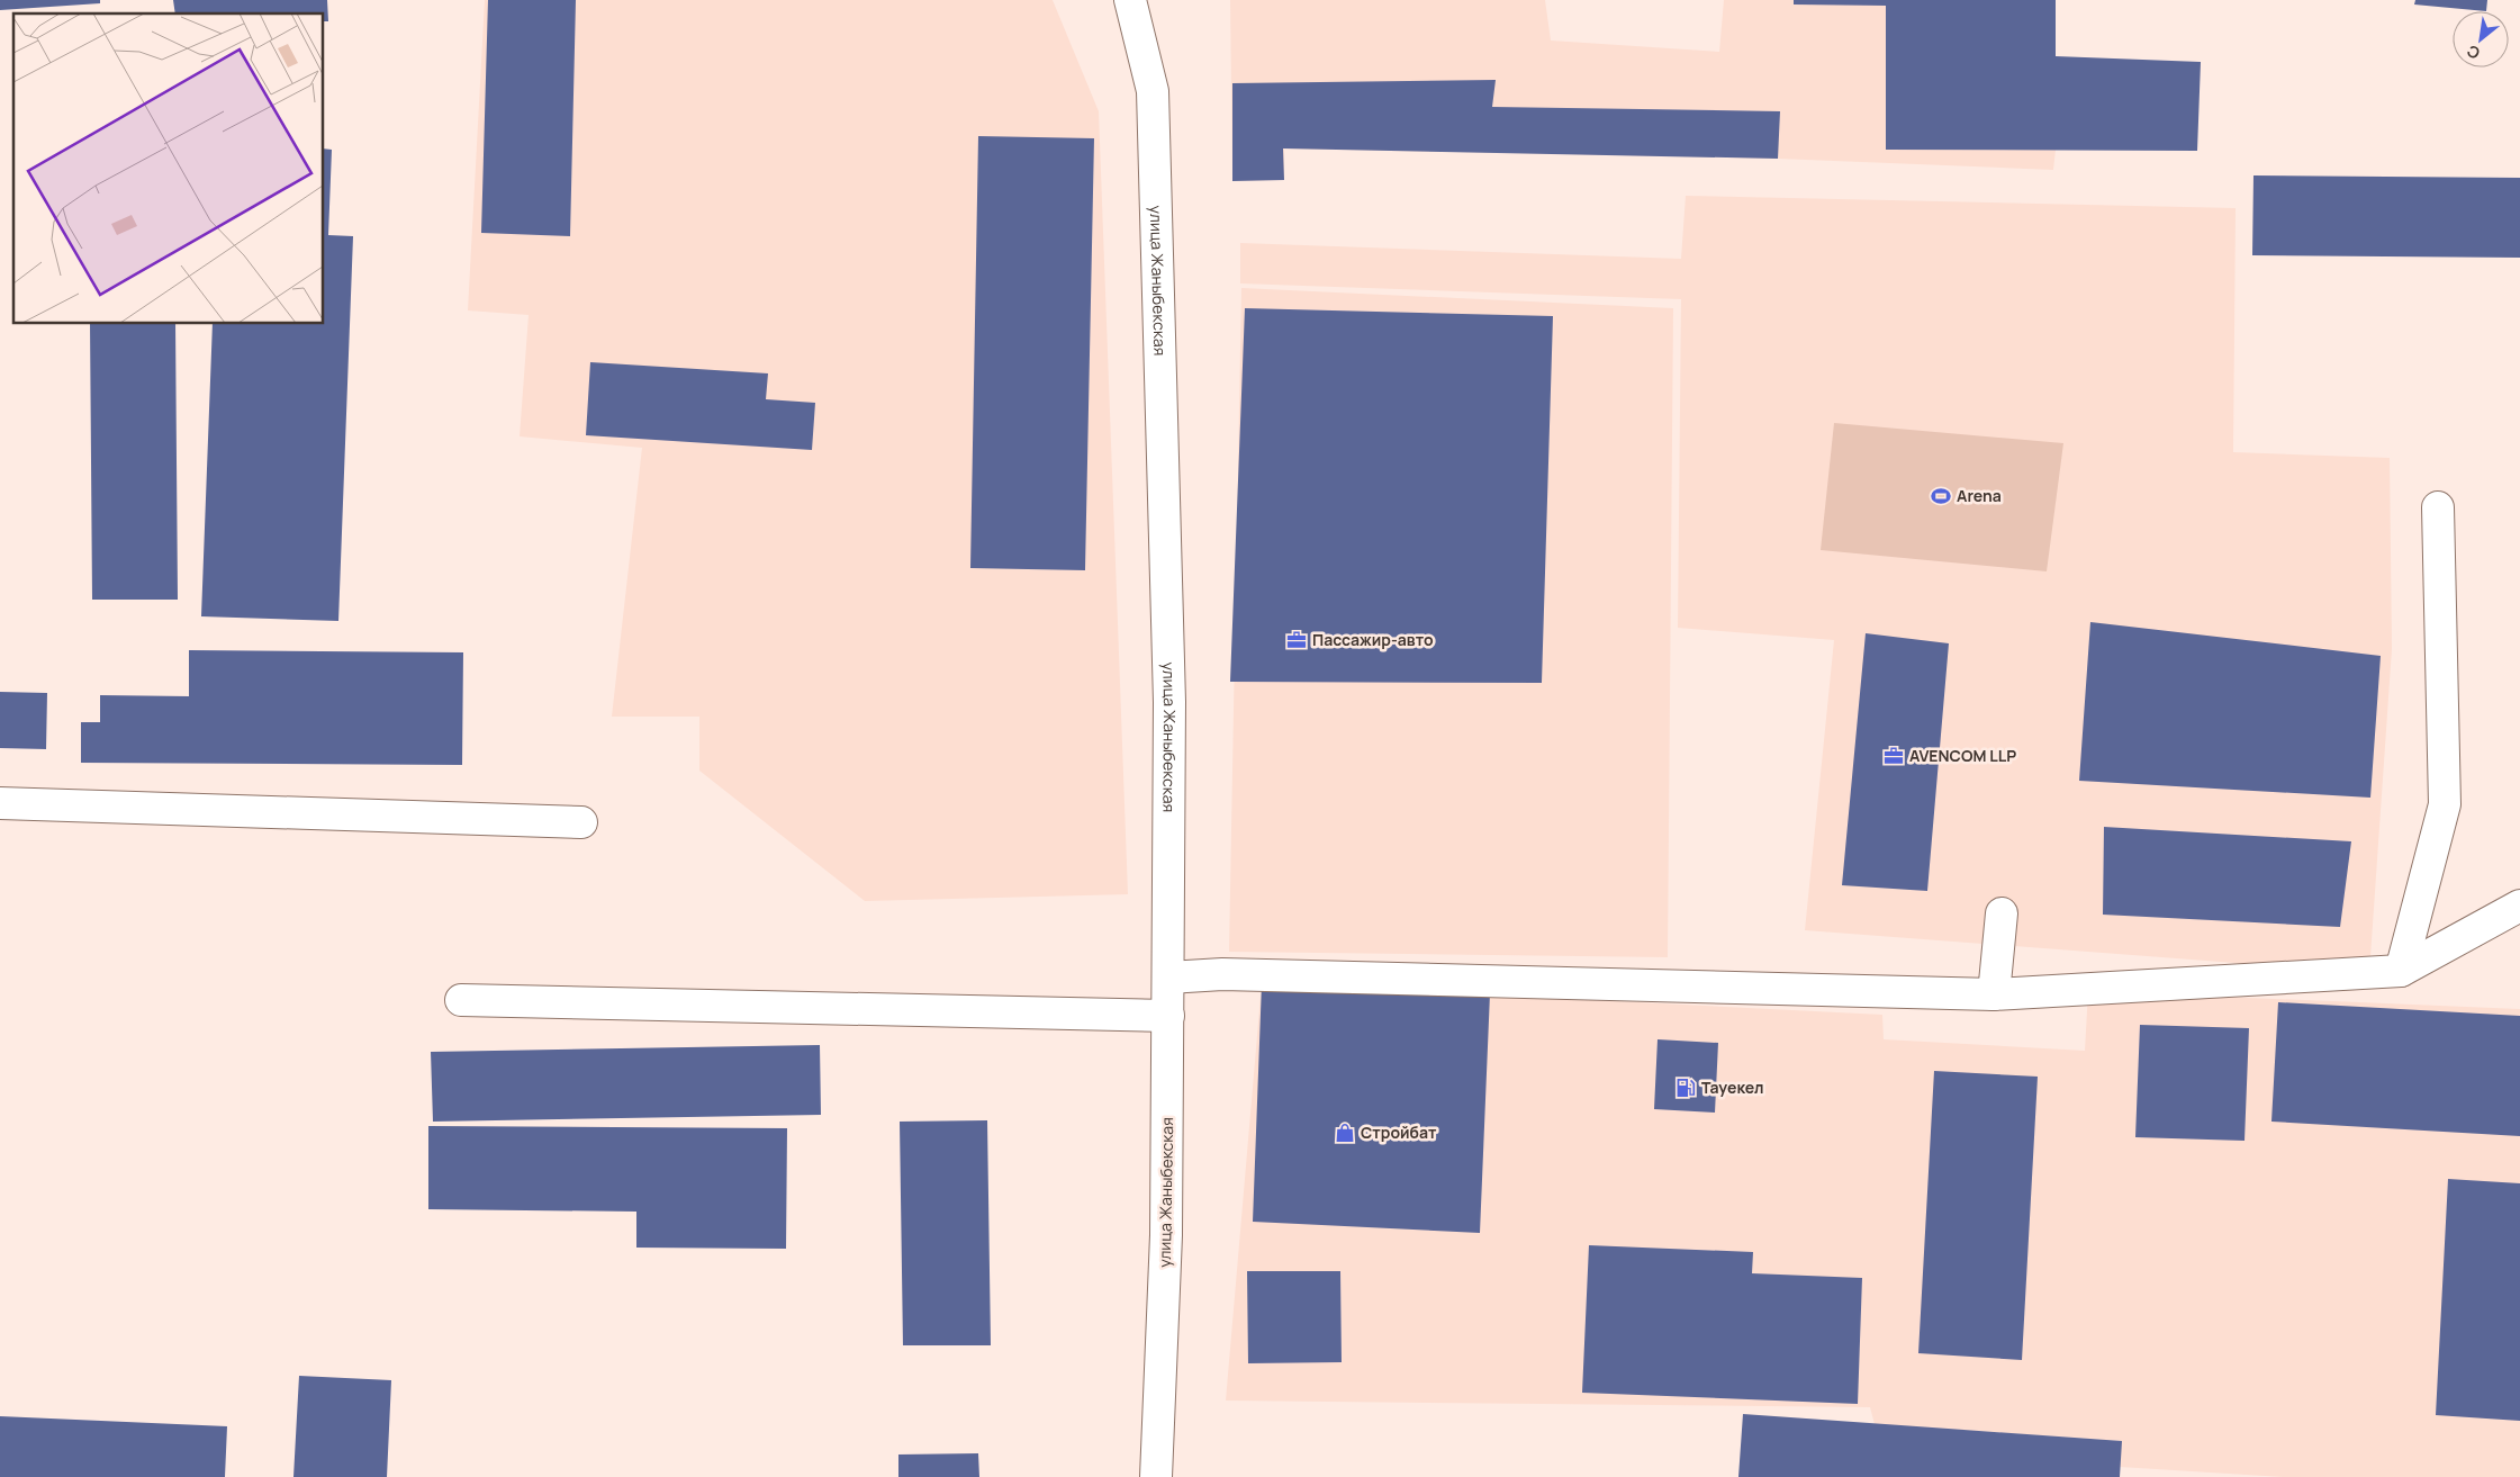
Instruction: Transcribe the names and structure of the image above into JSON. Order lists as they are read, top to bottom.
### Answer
{
  "streets": {
    "street": ["улица Жаныбекская"]
  },
  "places": {
    "sports": ["Arena"],
    "office": ["Пассажир-авто", "AVENCOM LLP"],
    "fuel station": ["Тауекел"],
    "shop": ["Стройбат"]
  },
  "north": "bottom left"
}
